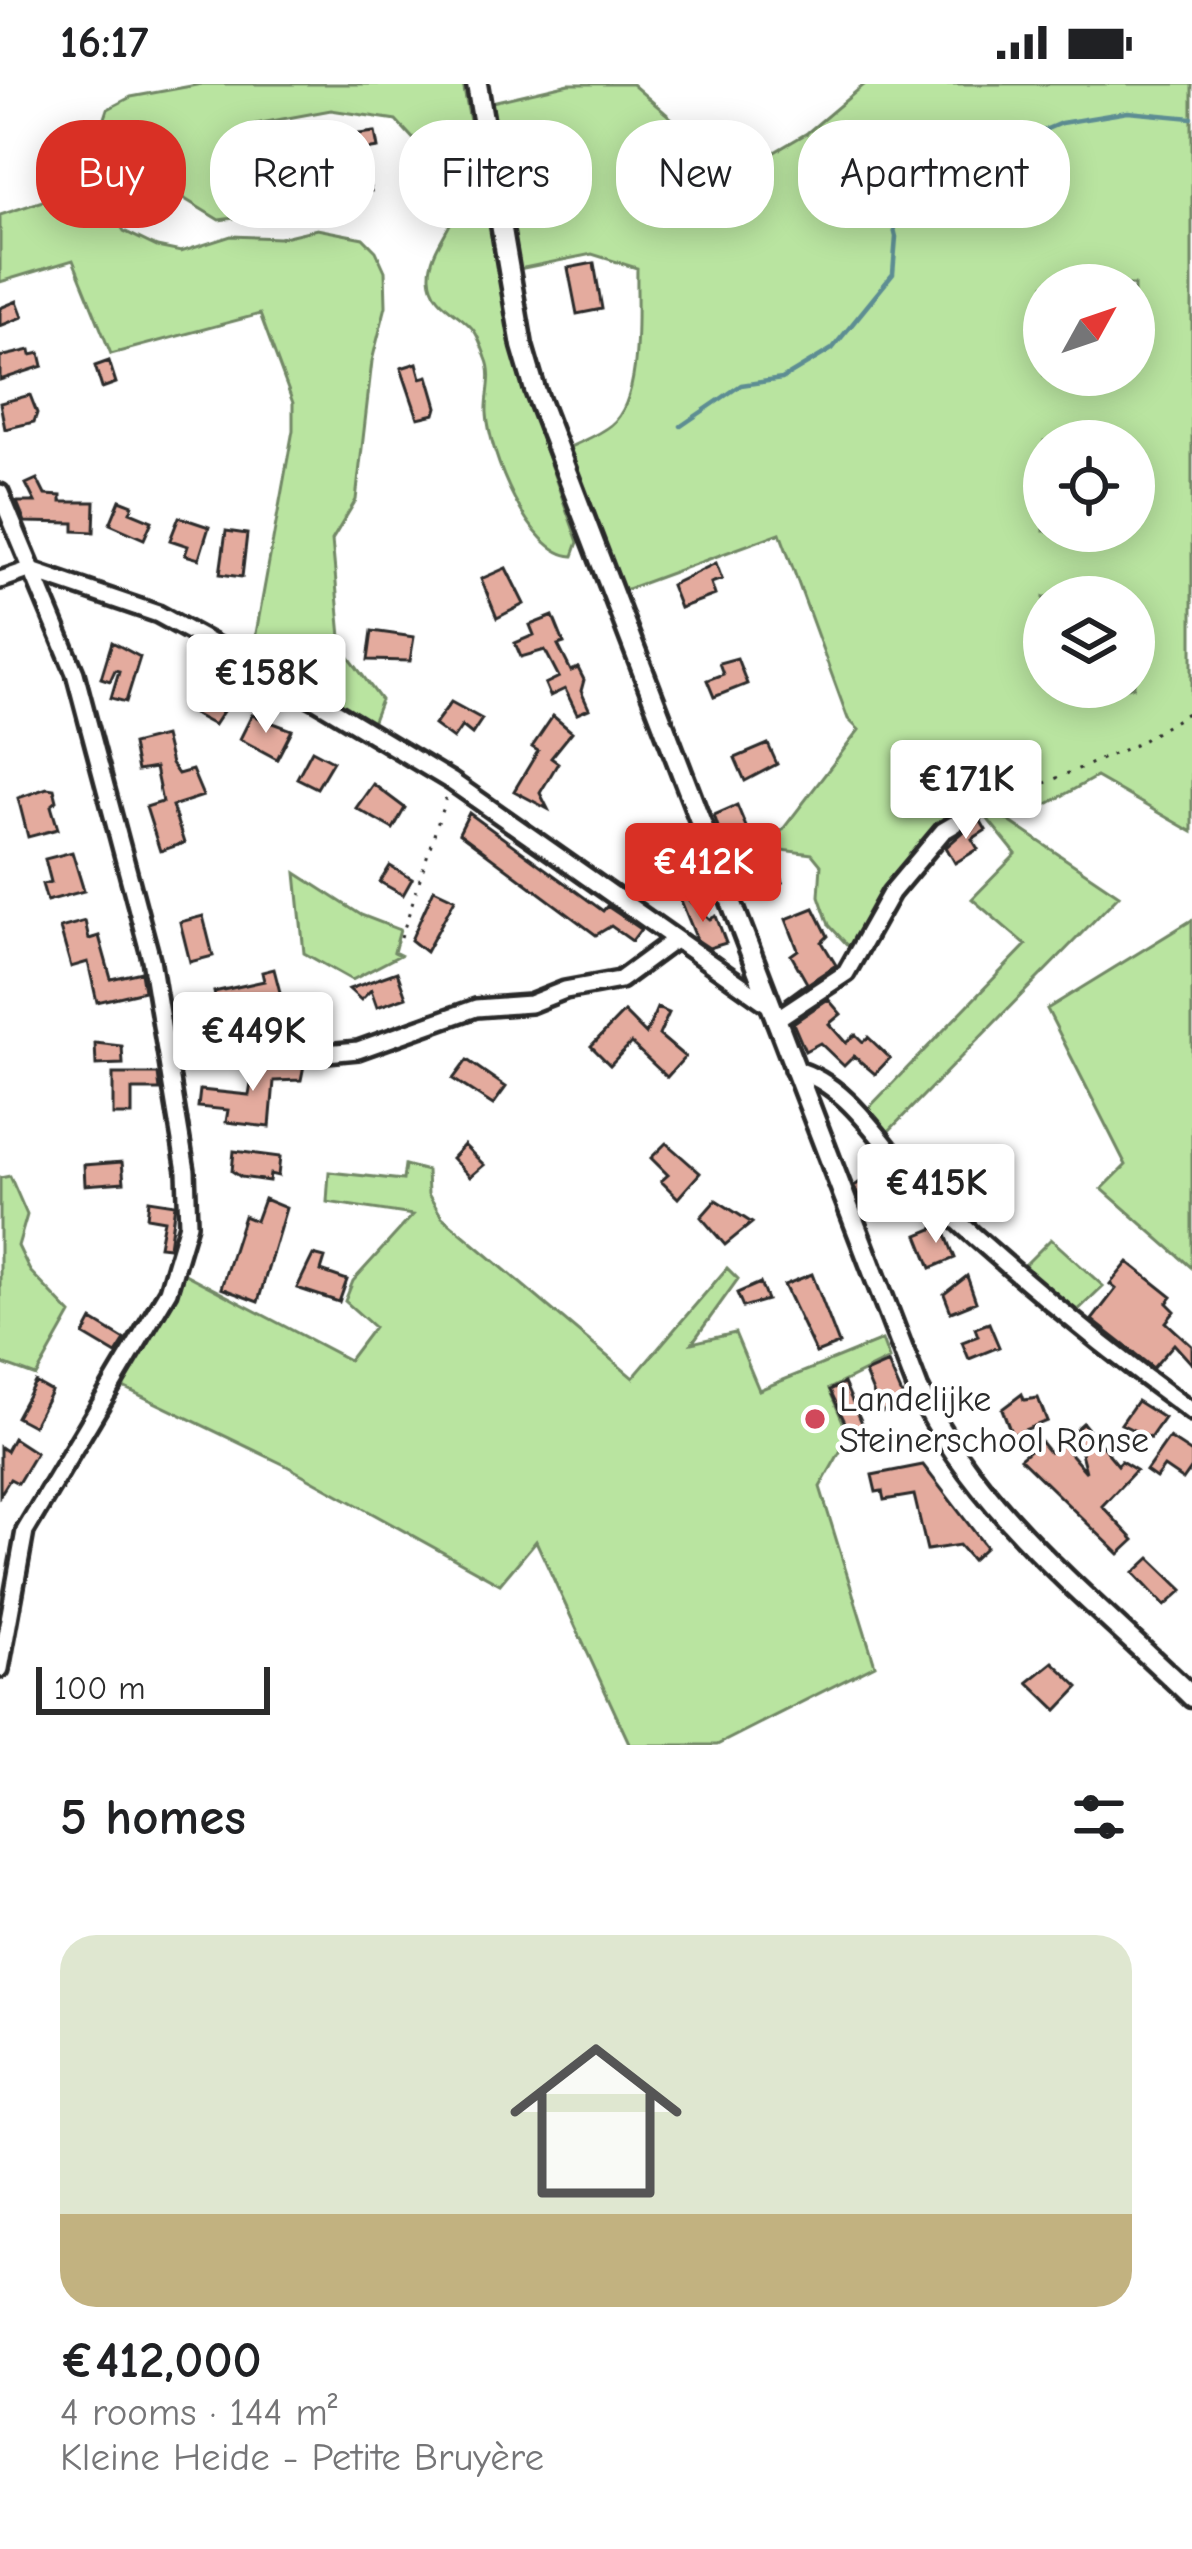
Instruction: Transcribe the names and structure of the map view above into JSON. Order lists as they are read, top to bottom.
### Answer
{
  "places": ["Landelijke Steinerschool Ronse"],
  "scale_bar": "100 m",
  "north": "top right",
  "page": {
    "status": "16:17",
    "chip": [
      "Buy",
      "Rent",
      "Filters",
      "New",
      "Apartment"
    ],
    "price": [
      "€158K",
      "€171K",
      "€412K",
      "€449K",
      "€415K"
    ],
    "scale": "100 m",
    "heading": "5 homes",
    "list": [
      {
        "name": "€412,000",
        "note": "4 rooms · 144 m² · Kleine Heide - Petite Bruyère"
      }
    ]
  }
}
